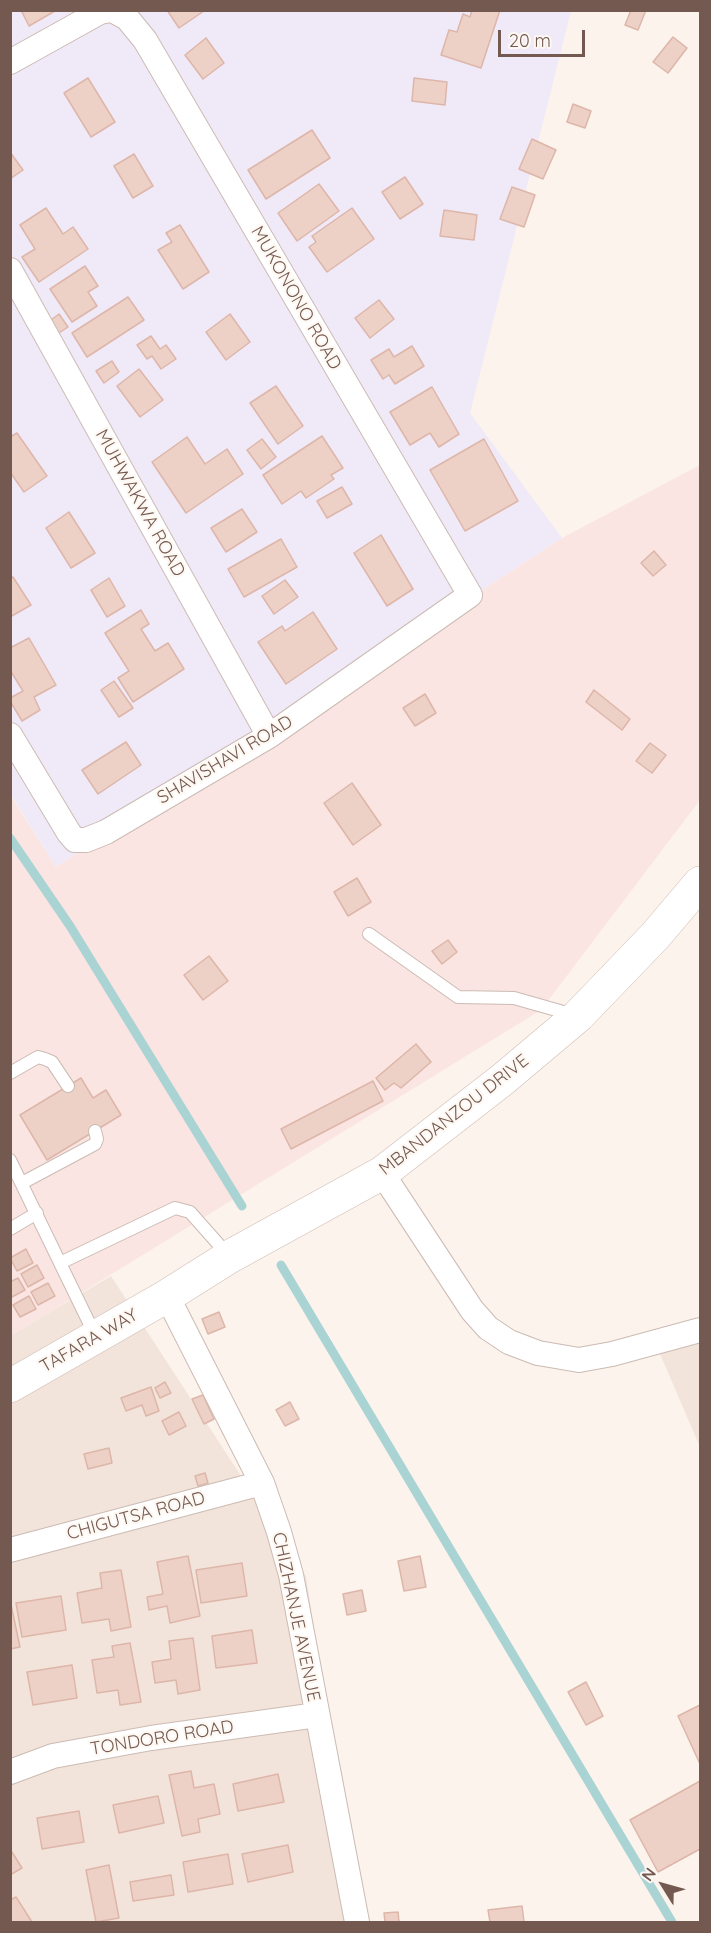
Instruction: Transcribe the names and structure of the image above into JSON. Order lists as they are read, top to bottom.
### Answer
{
  "streets": {
    "street": [
      "MUKONONO ROAD",
      "MUHWAKWA ROAD",
      "SHAVISHAVI ROAD",
      "MBANDANZOU DRIVE",
      "TAFARA WAY",
      "CHIGUTSA ROAD",
      "CHIZHANJE AVENUE",
      "TONDORO ROAD"
    ]
  },
  "crossings": [
    ["MUKONONO ROAD", "SHAVISHAVI ROAD"],
    ["MUHWAKWA ROAD", "SHAVISHAVI ROAD"],
    ["MBANDANZOU DRIVE", "TAFARA WAY"],
    ["MBANDANZOU DRIVE", "CHIZHANJE AVENUE"],
    ["TAFARA WAY", "CHIZHANJE AVENUE"],
    ["CHIGUTSA ROAD", "CHIZHANJE AVENUE"],
    ["CHIZHANJE AVENUE", "TONDORO ROAD"]
  ],
  "scale_bar": "20 m",
  "north": "top left"
}
